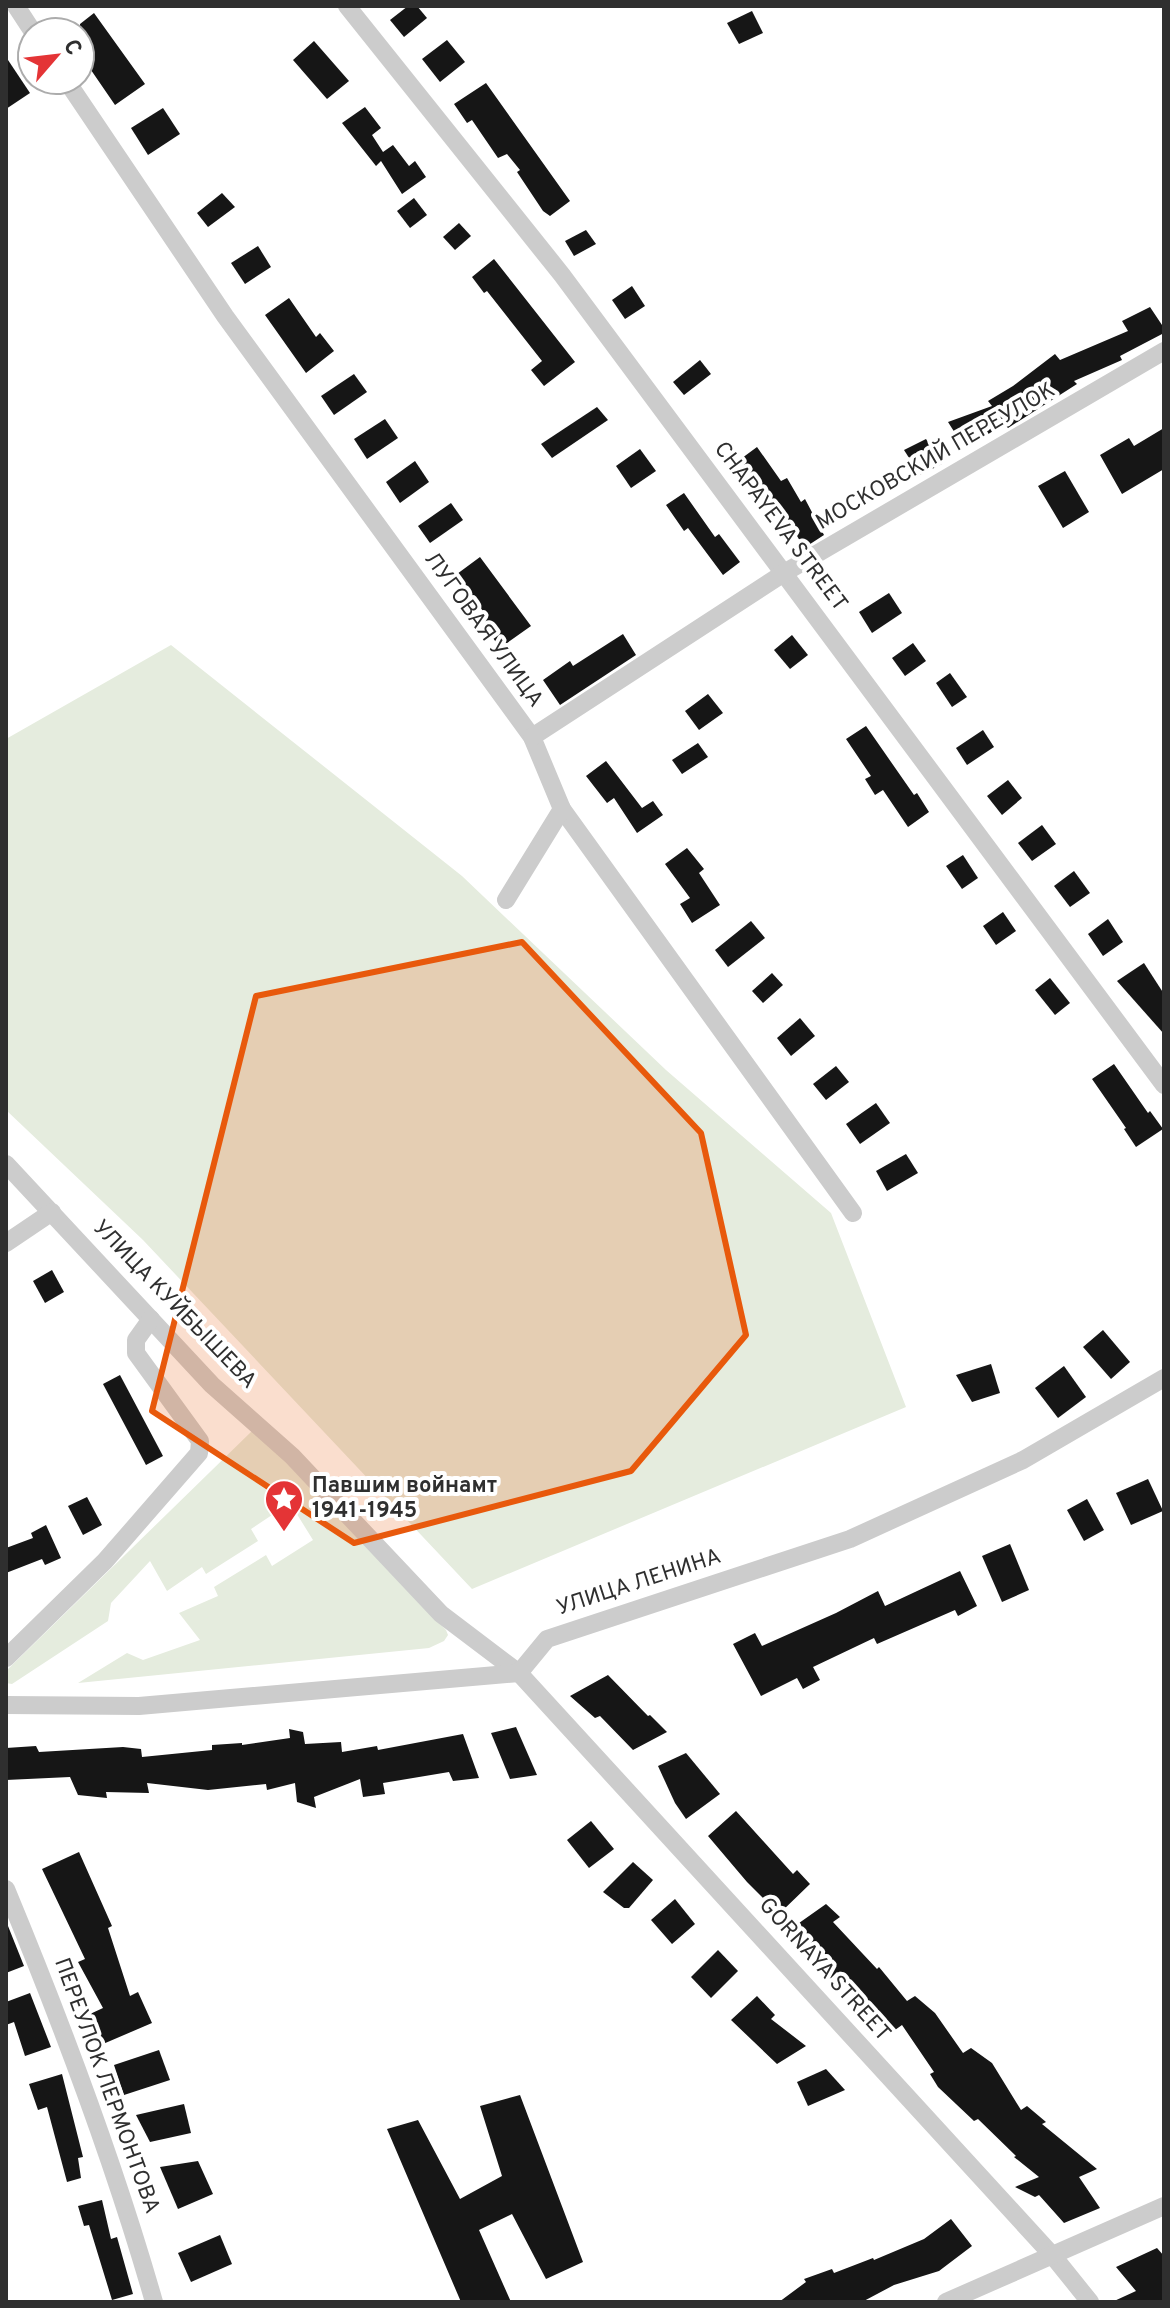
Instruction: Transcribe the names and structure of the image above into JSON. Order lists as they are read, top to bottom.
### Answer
{
  "streets": {
    "street": [
      "МОСКОВСКИЙ ПЕРЕУЛОК",
      "CHAPAYEVA STREET",
      "ЛУГОВАЯ УЛИЦА",
      "УЛИЦА КУЙБЫШЕВА",
      "УЛИЦА ЛЕНИНА",
      "GORNAYA STREET",
      "ПЕРЕУЛОК ЛЕРМОНТОВА"
    ]
  },
  "crossings": [
    ["МОСКОВСКИЙ ПЕРЕУЛОК", "CHAPAYEVA STREET"],
    ["МОСКОВСКИЙ ПЕРЕУЛОК", "ЛУГОВАЯ УЛИЦА"],
    ["УЛИЦА КУЙБЫШЕВА", "УЛИЦА ЛЕНИНА"],
    ["УЛИЦА КУЙБЫШЕВА", "GORNAYA STREET"],
    ["УЛИЦА ЛЕНИНА", "GORNAYA STREET"]
  ],
  "places": {
    "place": ["Павшим войнамт 1941-1945"]
  },
  "north": "top right"
}
